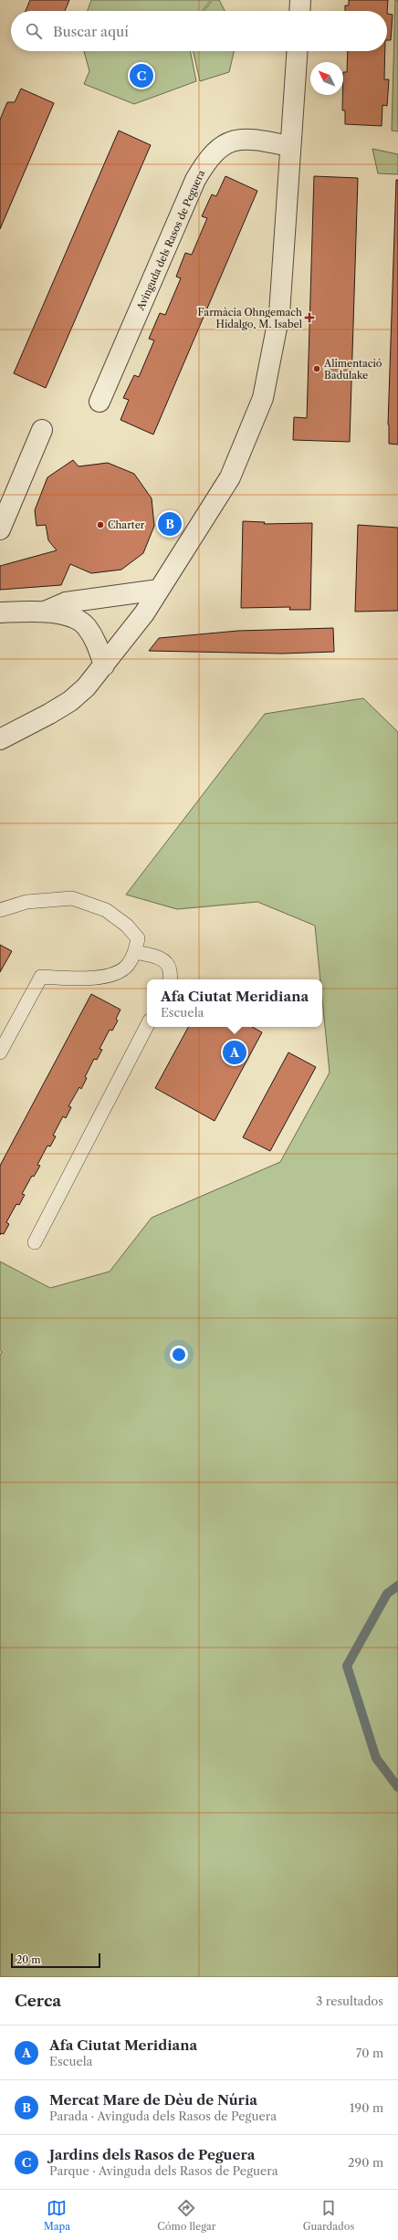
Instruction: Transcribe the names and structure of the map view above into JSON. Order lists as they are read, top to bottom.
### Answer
{
  "streets": {
    "street": ["Avinguda dels Rasos de Peguera"]
  },
  "places": {
    "health": ["Farmàcia Ohngemach Hidalgo, M. Isabel"],
    "other": ["Alimentació Badulake", "Charter"]
  },
  "scale_bar": "20 m",
  "north": "top left",
  "page": {
    "search": "Buscar aquí",
    "pins": ["C", "B", "A"],
    "popup": ["Afa Ciutat Meridiana", "Escuela"],
    "scale": "20 m",
    "heading": ["Cerca", "3 resultados"],
    "list": [
      {
        "mark": "A",
        "name": "Afa Ciutat Meridiana",
        "note": "Escuela",
        "value": "70 m"
      },
      {
        "mark": "B",
        "name": "Mercat Mare de Dèu de Núria",
        "note": "Parada · Avinguda dels Rasos de Peguera",
        "value": "190 m"
      },
      {
        "mark": "C",
        "name": "Jardins dels Rasos de Peguera",
        "note": "Parque · Avinguda dels Rasos de Peguera",
        "value": "290 m"
      }
    ],
    "nav": ["Mapa", "Cómo llegar", "Guardados"]
  }
}
